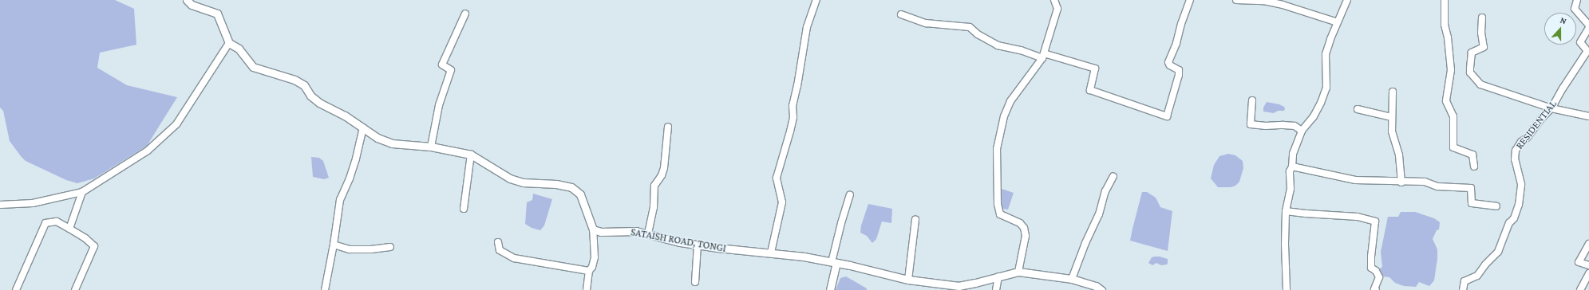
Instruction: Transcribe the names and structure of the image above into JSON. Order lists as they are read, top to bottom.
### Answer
{
  "streets": {
    "street": ["RESIDENTIAL", "SATAISH ROAD, TONGI"]
  },
  "north": "top"
}
